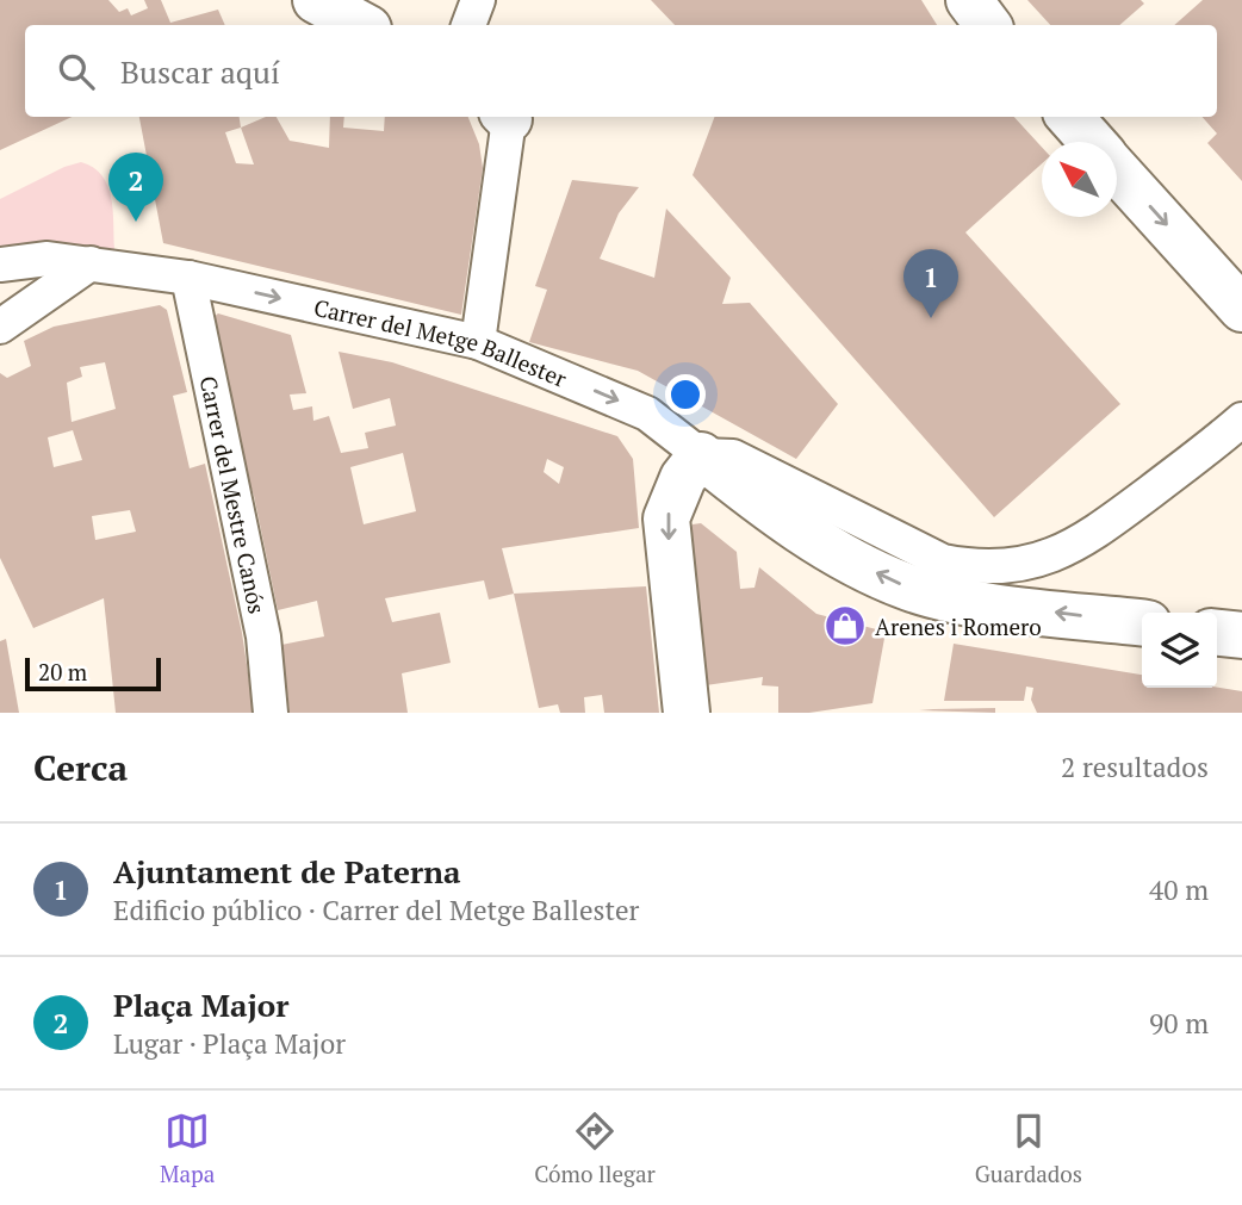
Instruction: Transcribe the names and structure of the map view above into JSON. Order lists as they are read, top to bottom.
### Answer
{
  "streets": {
    "street": ["Carrer del Metge Ballester", "Carrer del Mestre Canós"]
  },
  "crossings": [
    ["Carrer del Metge Ballester", "Carrer del Mestre Canós"]
  ],
  "places": {
    "shop": ["Arenes i Romero"]
  },
  "scale_bar": "20 m",
  "north": "top left",
  "page": {
    "search": "Buscar aquí",
    "pins": ["2", "1"],
    "scale": "20 m",
    "heading": ["Cerca", "2 resultados"],
    "list": [
      {
        "mark": "1",
        "name": "Ajuntament de Paterna",
        "note": "Edificio público · Carrer del Metge Ballester",
        "value": "40 m"
      },
      {
        "mark": "2",
        "name": "Plaça Major",
        "note": "Lugar · Plaça Major",
        "value": "90 m"
      }
    ],
    "nav": ["Mapa", "Cómo llegar", "Guardados"]
  }
}
